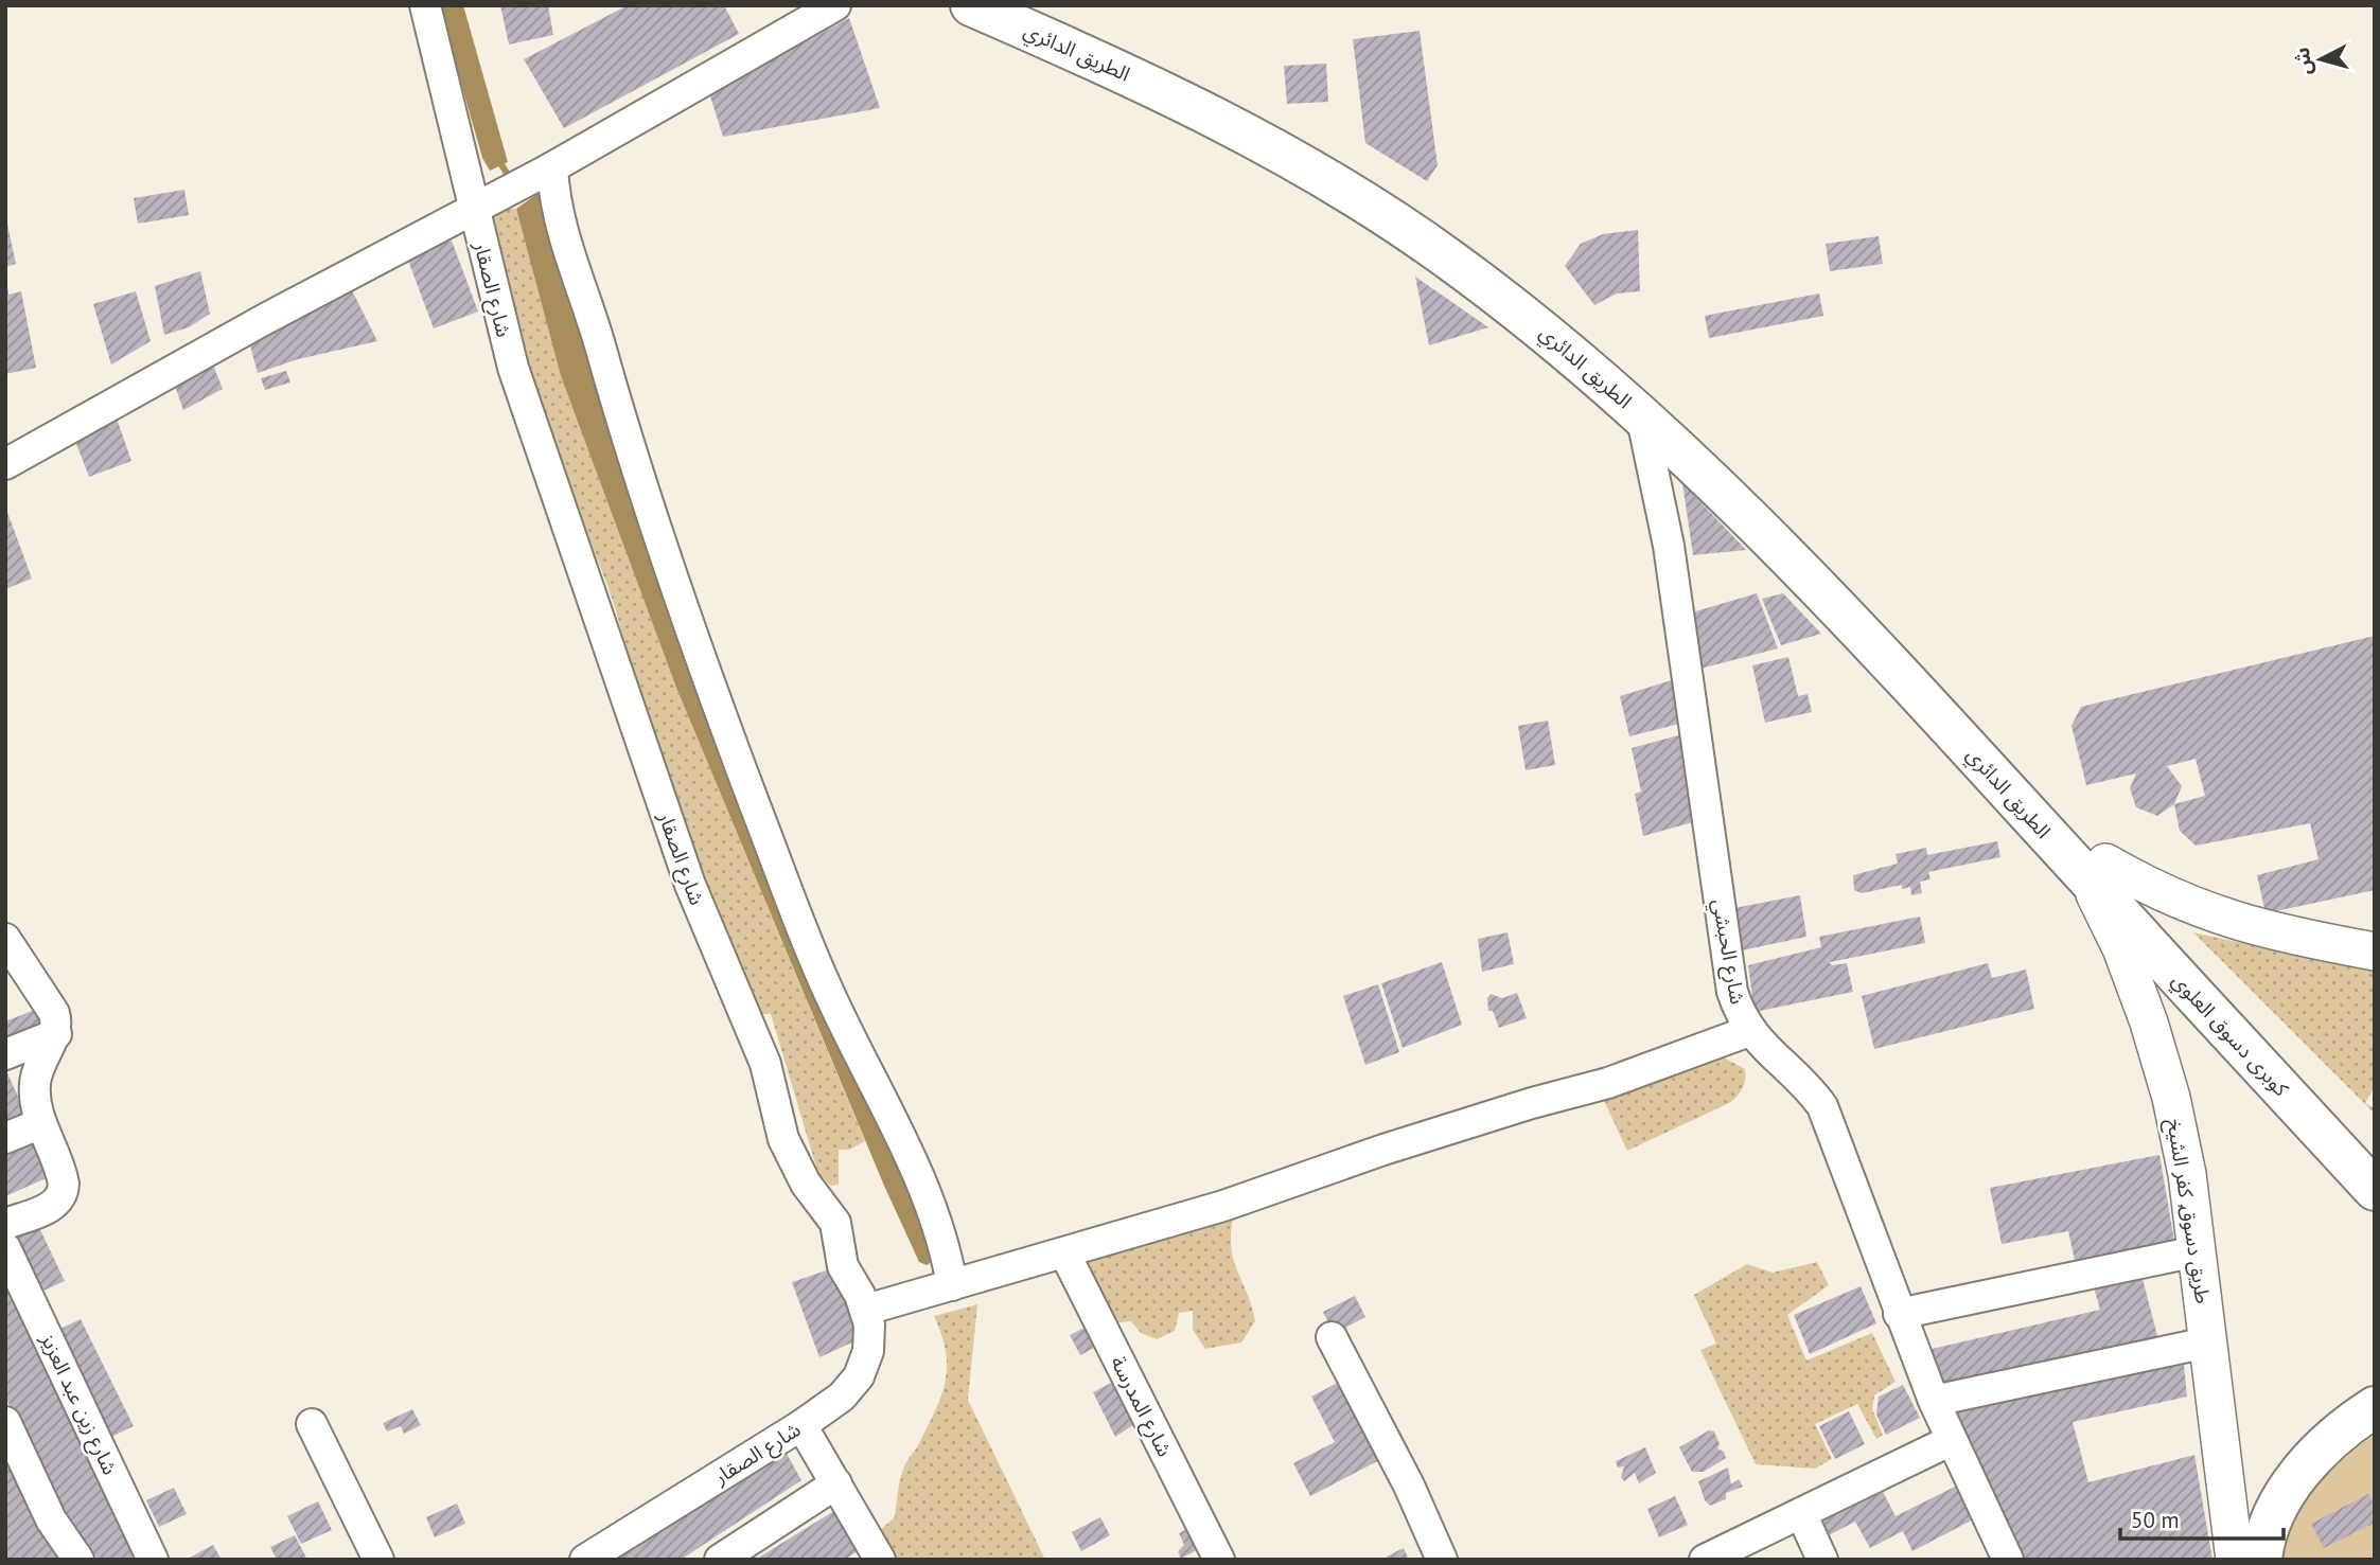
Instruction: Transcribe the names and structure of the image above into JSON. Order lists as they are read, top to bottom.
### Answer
{
  "streets": {
    "highway": ["الطريق الدائري", "كوبرى دسوق العلوي"],
    "main road": ["طريق دسوق, كفر الشيخ"],
    "street": [
      "شارع الصقار",
      "شارع الحبشي",
      "شارع زين عبد العزيز",
      "شارع المدرسة"
    ]
  },
  "crossings": [
    ["الطريق الدائري", "شارع الحبشي"],
    ["الطريق الدائري", "كوبرى دسوق العلوي"],
    ["الطريق الدائري", "طريق دسوق, كفر الشيخ"],
    ["كوبرى دسوق العلوي", "طريق دسوق, كفر الشيخ"]
  ],
  "scale_bar": "50 m",
  "north": "left"
}
